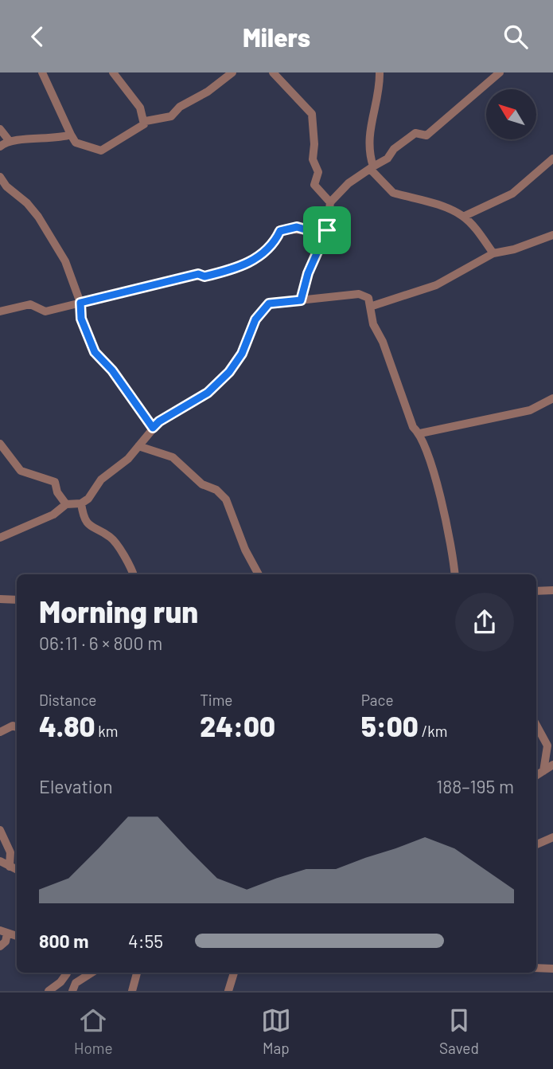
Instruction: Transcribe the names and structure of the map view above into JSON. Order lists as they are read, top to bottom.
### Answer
{
  "north": "top left",
  "page": {
    "header": "Milers",
    "heading": ["Morning run", "06:11 · 6 × 800 m"],
    "stats": [
      ["Distance", "4.80 km"],
      ["Time", "24:00"],
      ["Pace", "5:00 /km"]
    ],
    "chart": ["Elevation", "188–195 m"],
    "list": [
      {
        "name": "800 m",
        "note": "4:55"
      }
    ],
    "tabs": ["Home", "Map", "Saved"]
  }
}
